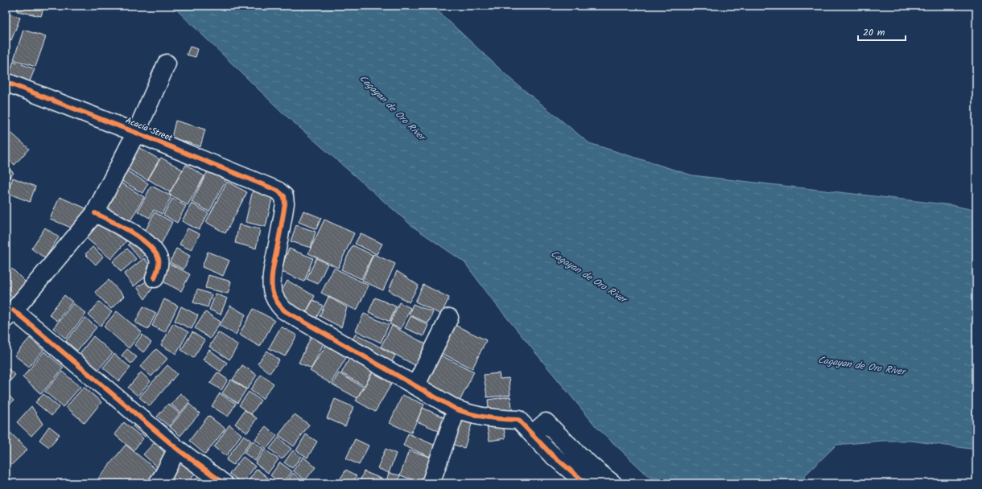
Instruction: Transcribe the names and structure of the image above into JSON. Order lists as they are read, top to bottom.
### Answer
{
  "streets": {
    "street": ["Acacia Street"]
  },
  "water": ["Cagayan de Oro River"],
  "scale_bar": "20 m"
}
